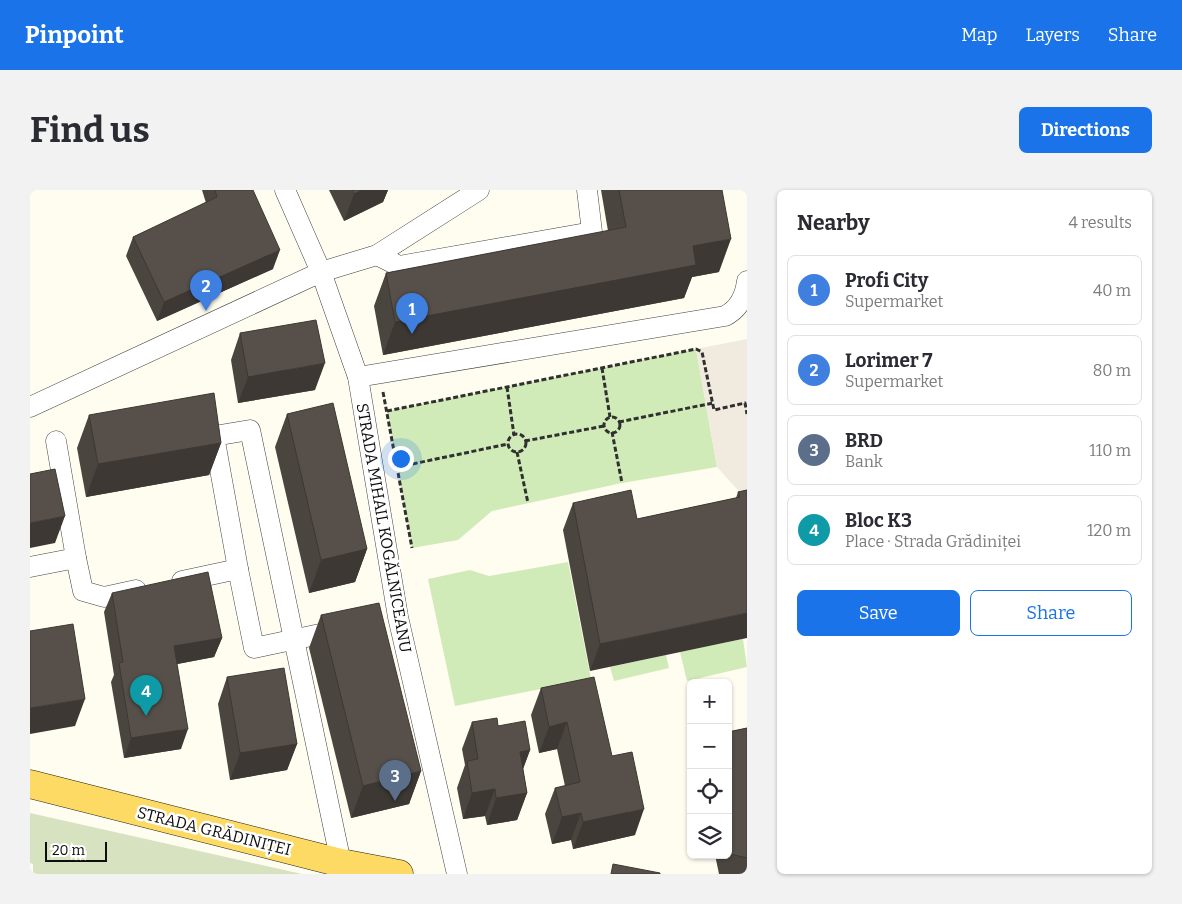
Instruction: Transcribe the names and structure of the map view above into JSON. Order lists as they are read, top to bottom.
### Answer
{
  "streets": {
    "main road": ["STRADA GRĂDINIȚEI"],
    "street": ["STRADA MIHAIL KOGĂLNICEANU"]
  },
  "scale_bar": "20 m",
  "page": {
    "header": "Pinpoint",
    "nav": ["Map", "Layers", "Share"],
    "buttons": [
      "Directions",
      ["Save", "Share"]
    ],
    "title": "Find us",
    "heading": ["Nearby", "4 results"],
    "list": [
      {
        "mark": "1",
        "name": "Profi City",
        "note": "Supermarket",
        "value": "40 m"
      },
      {
        "mark": "2",
        "name": "Lorimer 7",
        "note": "Supermarket",
        "value": "80 m"
      },
      {
        "mark": "3",
        "name": "BRD",
        "note": "Bank",
        "value": "110 m"
      },
      {
        "mark": "4",
        "name": "Bloc K3",
        "note": "Place · Strada Grădiniței",
        "value": "120 m"
      }
    ],
    "pins": [
      "2",
      "1",
      "4",
      "3"
    ],
    "map_buttons": ["+", "−"],
    "scale": "20 m"
  }
}
